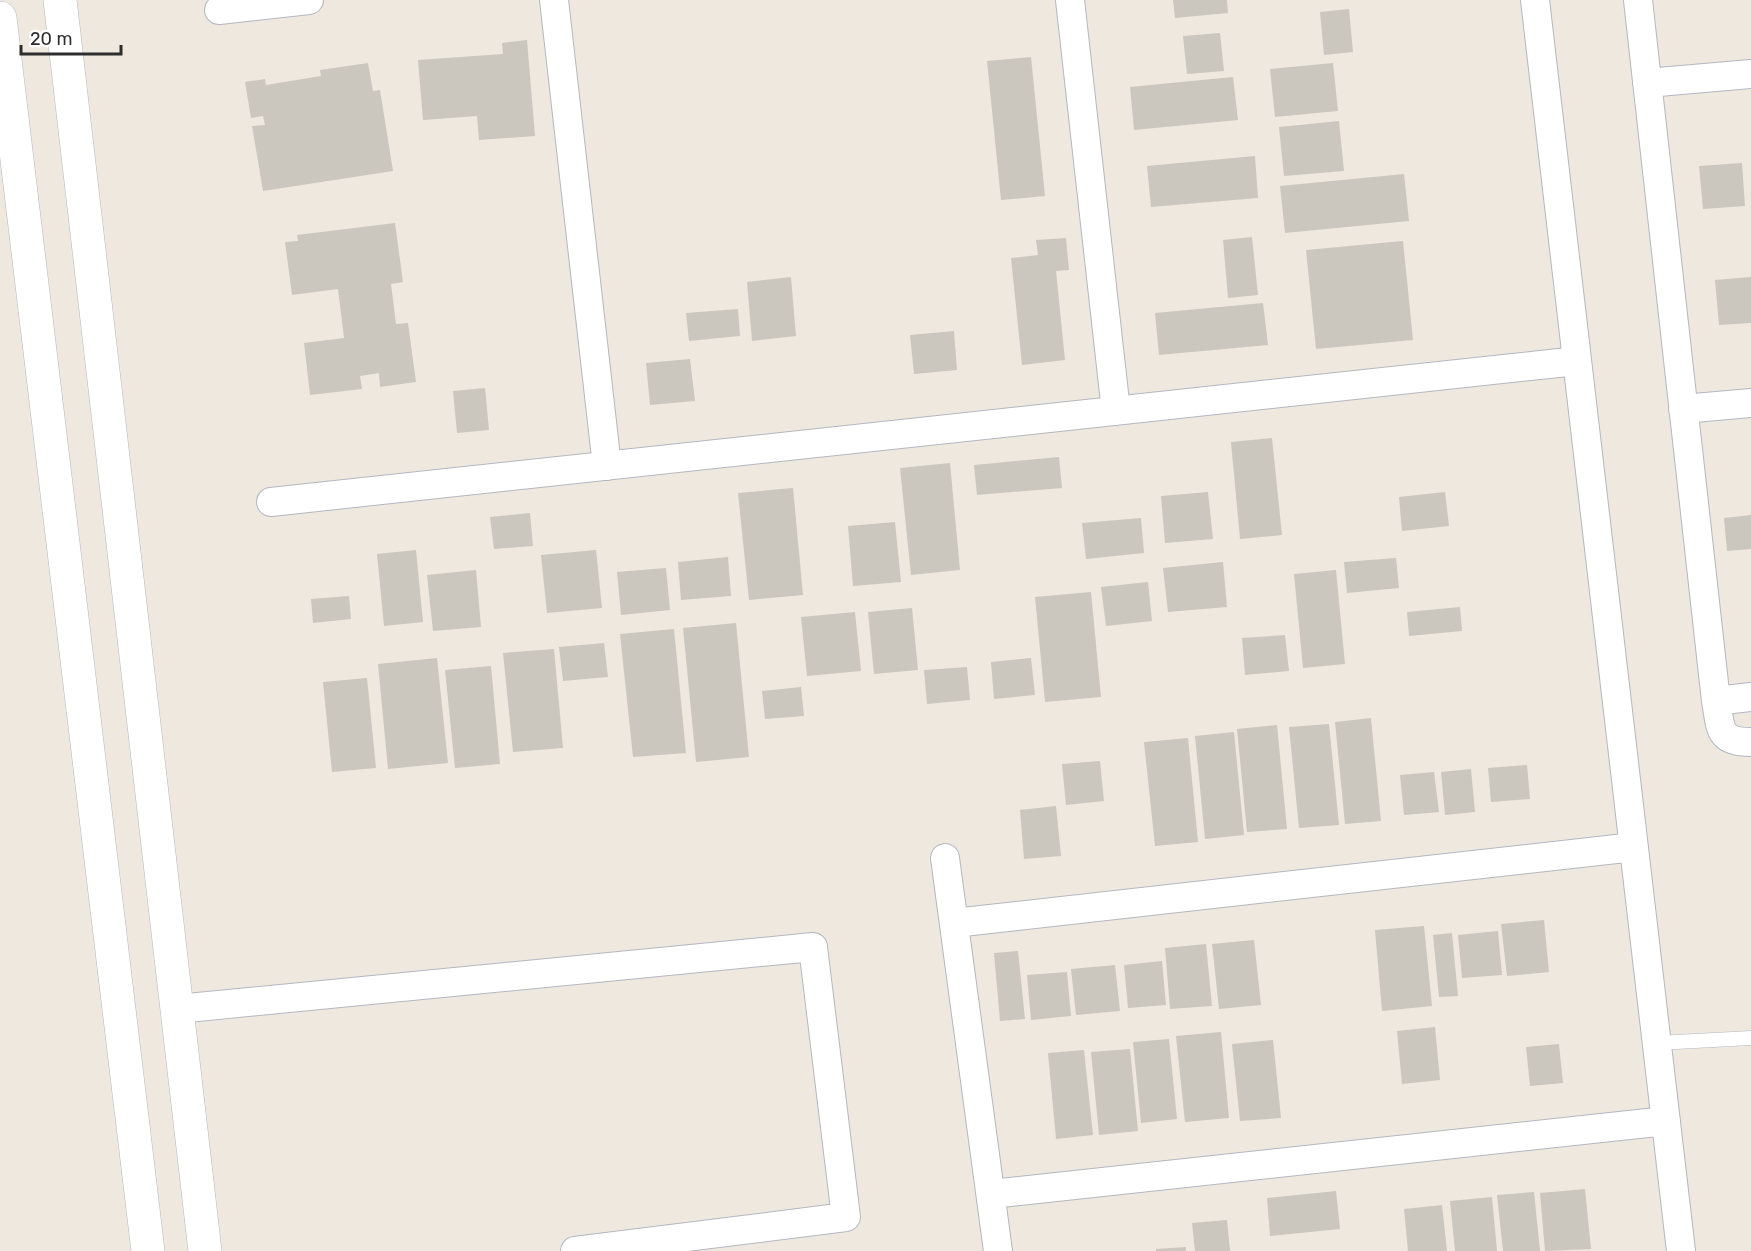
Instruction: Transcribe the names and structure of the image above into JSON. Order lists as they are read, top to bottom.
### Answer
{
  "scale_bar": "20 m"
}
